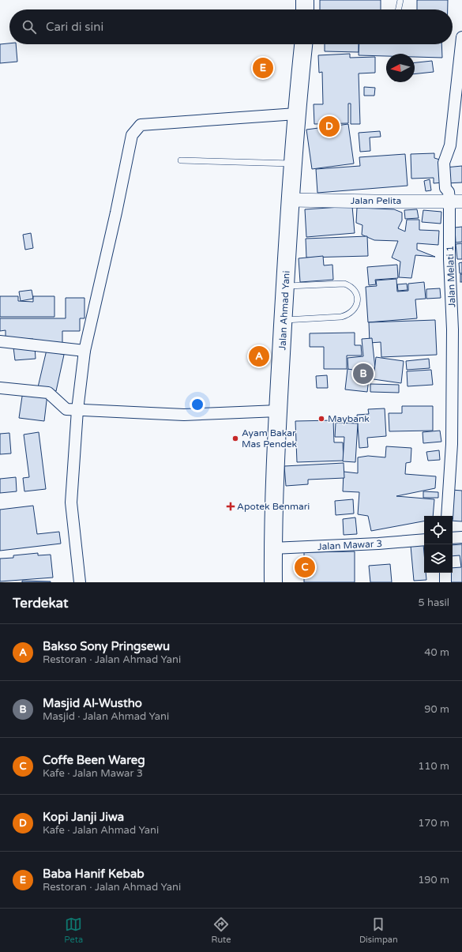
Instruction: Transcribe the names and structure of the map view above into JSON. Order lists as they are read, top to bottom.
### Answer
{
  "streets": {
    "highway": ["Jalan Ahmad Yani"],
    "street": ["Jalan Pelita", "Jalan Melati 1", "Jalan Mawar 3"]
  },
  "crossings": [
    ["Jalan Pelita", "Jalan Melati 1"],
    ["Jalan Pelita", "Jalan Ahmad Yani"],
    ["Jalan Ahmad Yani", "Jalan Mawar 3"]
  ],
  "places": {
    "other": ["Maybank", "Ayam Bakar Mas Pendek"],
    "health": ["Apotek Benmari"]
  },
  "north": "left",
  "page": {
    "search": "Cari di sini",
    "pins": [
      "E",
      "D",
      "A",
      "B",
      "C"
    ],
    "heading": ["Terdekat", "5 hasil"],
    "list": [
      {
        "mark": "A",
        "name": "Bakso Sony Pringsewu",
        "note": "Restoran · Jalan Ahmad Yani",
        "value": "40 m"
      },
      {
        "mark": "B",
        "name": "Masjid Al-Wustho",
        "note": "Masjid · Jalan Ahmad Yani",
        "value": "90 m"
      },
      {
        "mark": "C",
        "name": "Coffe Been Wareg",
        "note": "Kafe · Jalan Mawar 3",
        "value": "110 m"
      },
      {
        "mark": "D",
        "name": "Kopi Janji Jiwa",
        "note": "Kafe · Jalan Ahmad Yani",
        "value": "170 m"
      },
      {
        "mark": "E",
        "name": "Baba Hanif Kebab",
        "note": "Restoran · Jalan Ahmad Yani",
        "value": "190 m"
      }
    ],
    "nav": ["Peta", "Rute", "Disimpan"]
  }
}
